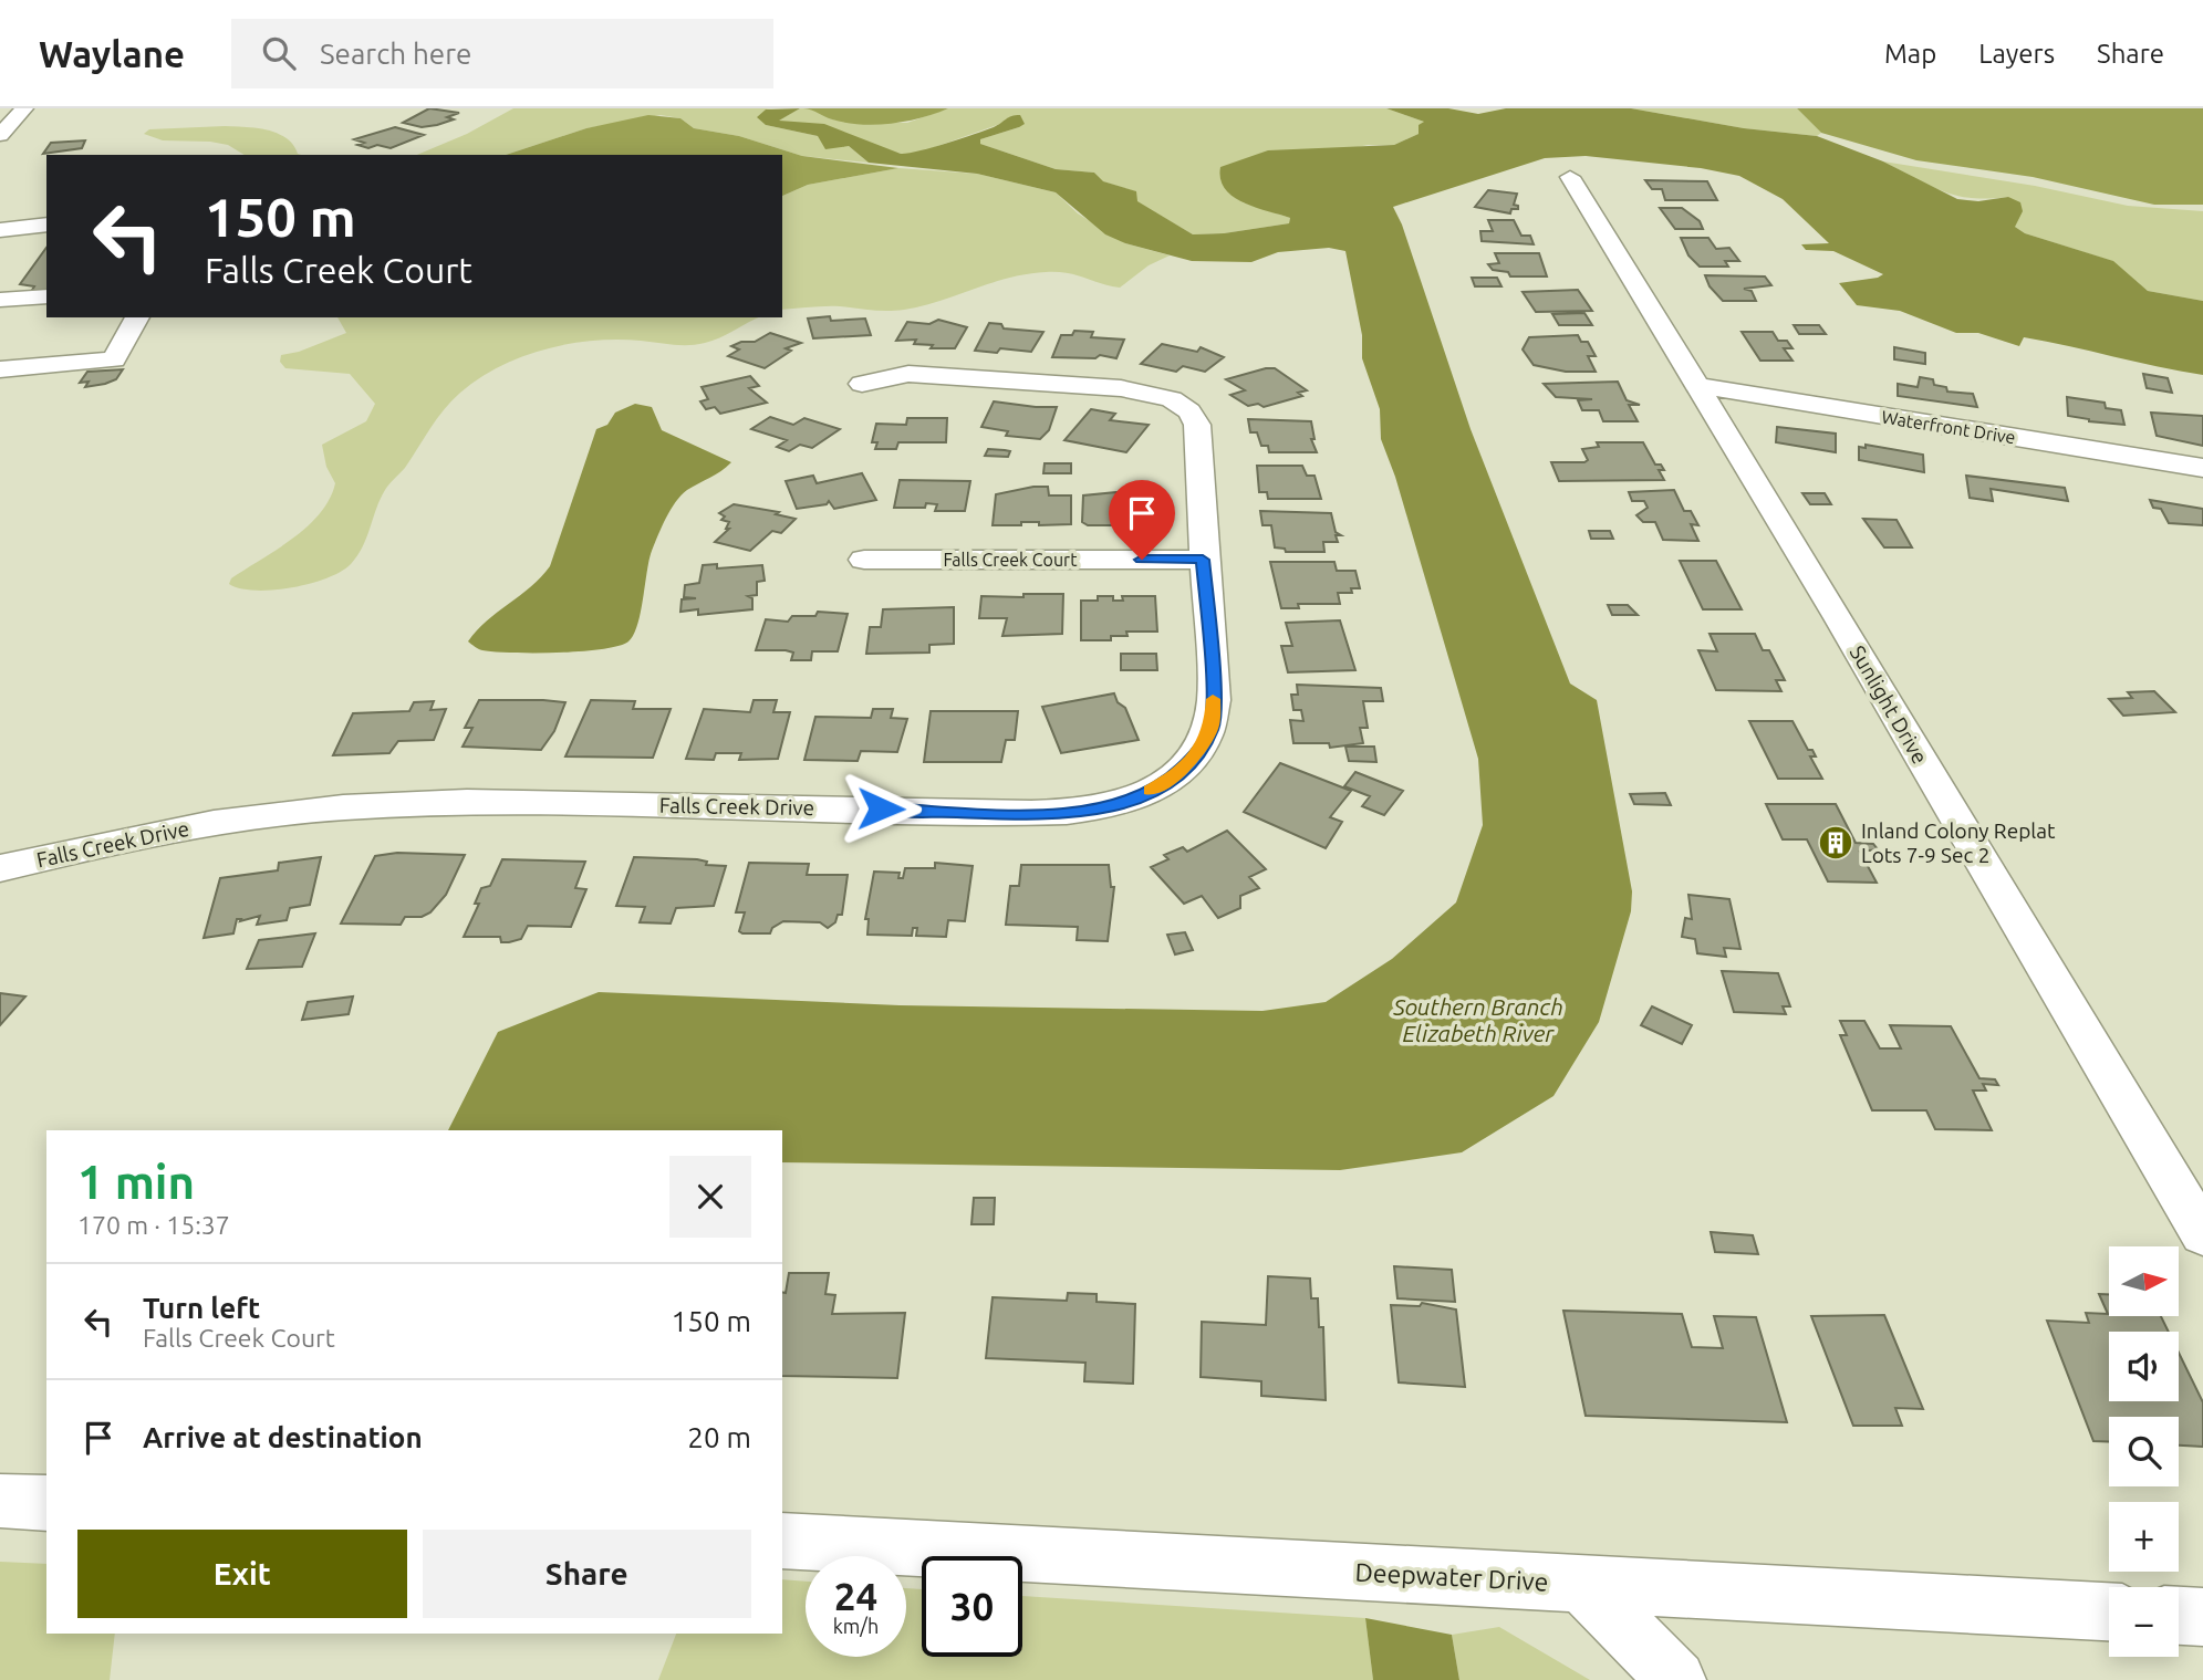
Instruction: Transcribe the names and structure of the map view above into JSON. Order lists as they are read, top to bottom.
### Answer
{
  "streets": {
    "street": [
      "Waterfront Drive",
      "Falls Creek Court",
      "Sunlight Drive",
      "Falls Creek Drive",
      "Deepwater Drive"
    ]
  },
  "crossings": [
    ["Waterfront Drive", "Sunlight Drive"],
    ["Falls Creek Court", "Falls Creek Drive"]
  ],
  "water": ["Southern Branch Elizabeth River"],
  "places": {
    "building": ["Inland Colony Replat Lots 7-9 Sec 2"]
  },
  "north": "right",
  "page": {
    "header": "Waylane",
    "search": "Search here",
    "nav": ["Map", "Layers", "Share"],
    "turn": ["150 m", "Falls Creek Court"],
    "heading": ["1 min", "170 m · 15:37"],
    "map_buttons": ["+", "−"],
    "list": [
      {
        "name": "Turn left",
        "note": "Falls Creek Court",
        "value": "150 m"
      },
      {
        "name": "Arrive at destination",
        "value": "20 m"
      }
    ],
    "buttons": ["Exit", "Share"],
    "speed": "24 km/h",
    "limit": "30"
  }
}
